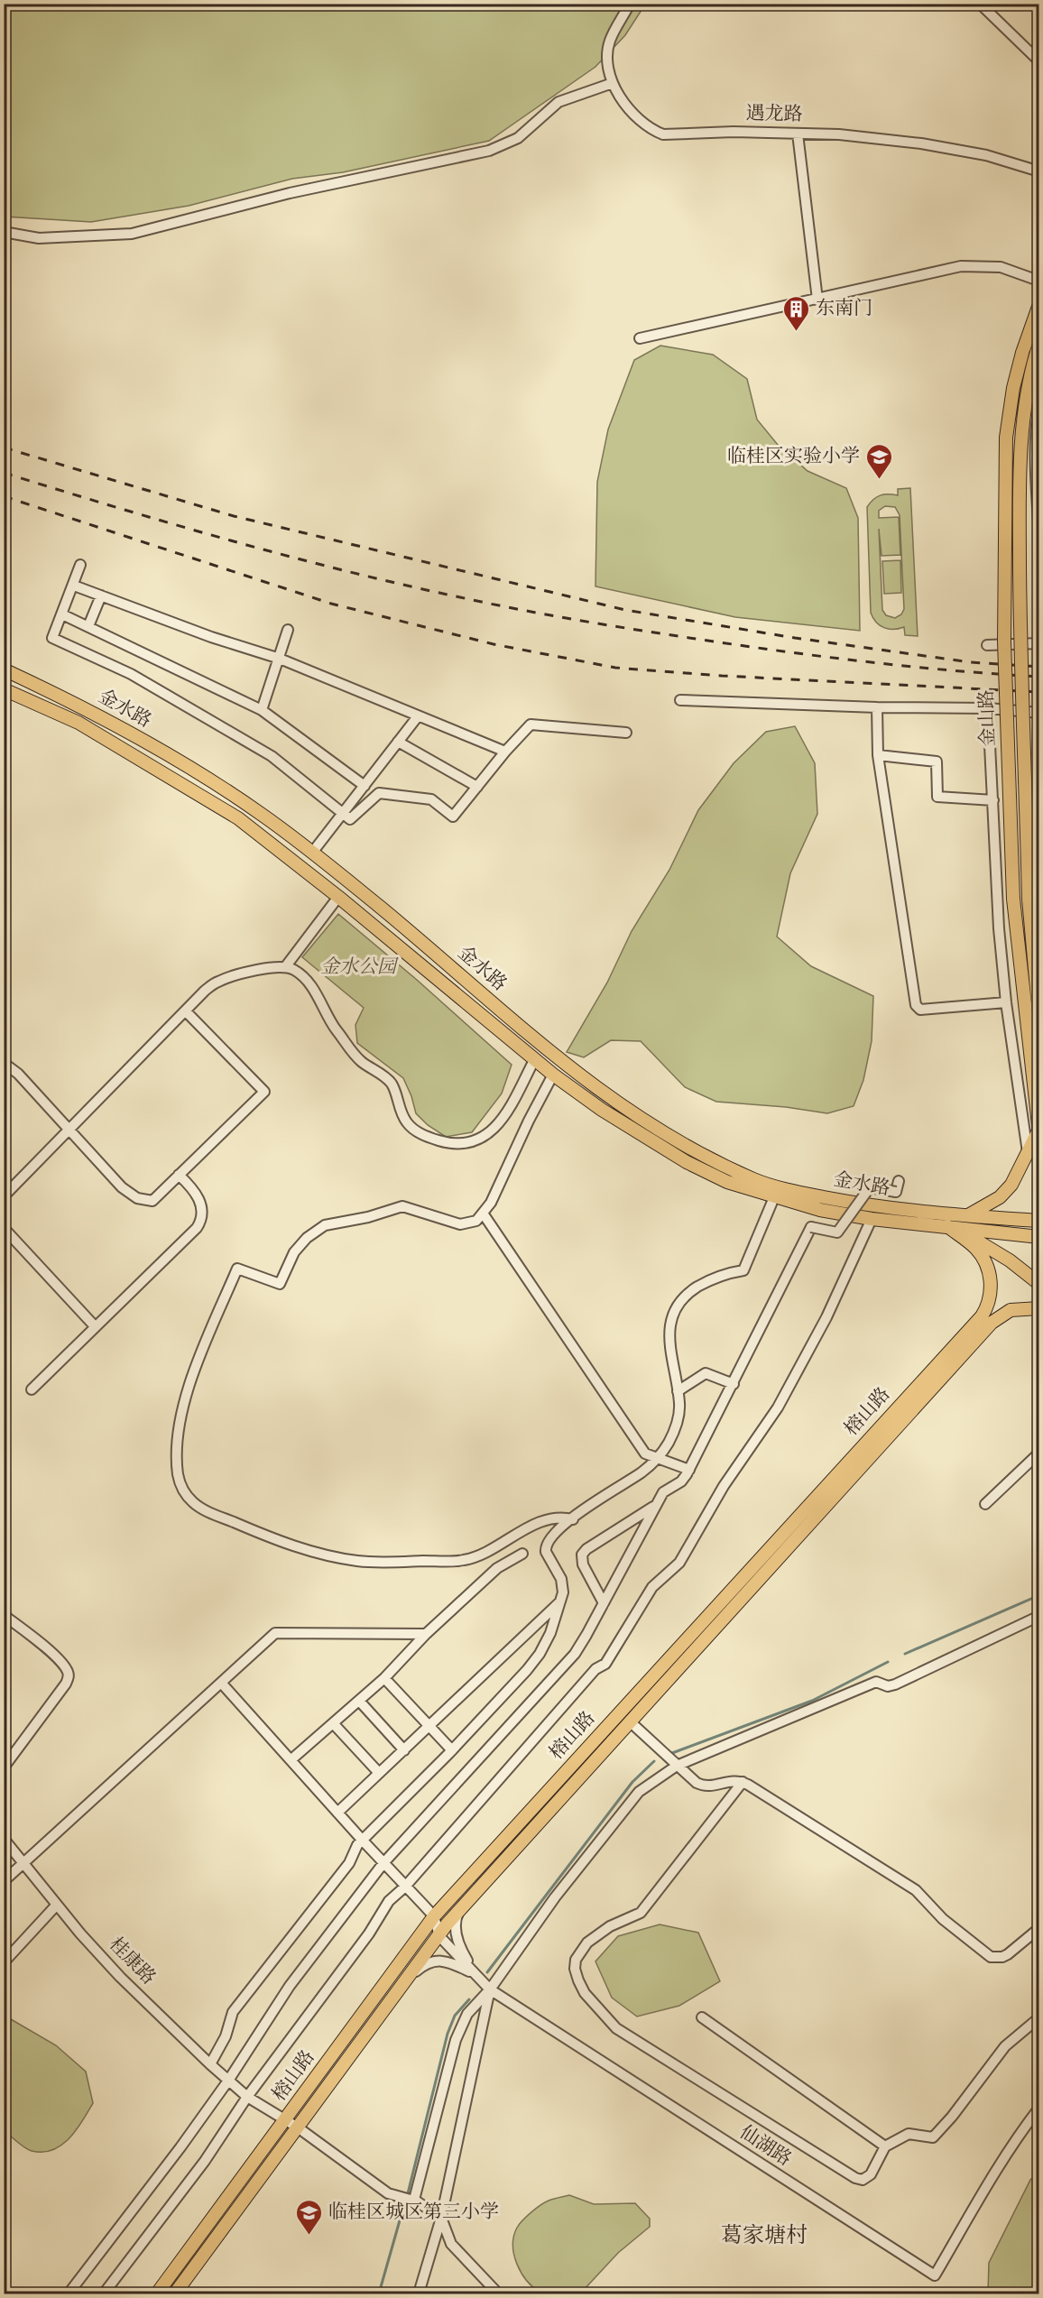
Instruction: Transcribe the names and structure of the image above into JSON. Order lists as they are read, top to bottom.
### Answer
{
  "streets": {
    "main road": ["金水路", "金山路", "榕山路"],
    "street": ["遇龙路", "桂康路", "仙湖路"]
  },
  "crossings": [
    ["金水路", "榕山路"],
    ["榕山路", "桂康路"],
    ["榕山路", "仙湖路"]
  ],
  "districts": ["葛家塘村"],
  "parks": ["金水公园"],
  "places": {
    "building": ["东南门"],
    "school or university": ["临桂区实验小学", "临桂区城区第三小学"]
  }
}
